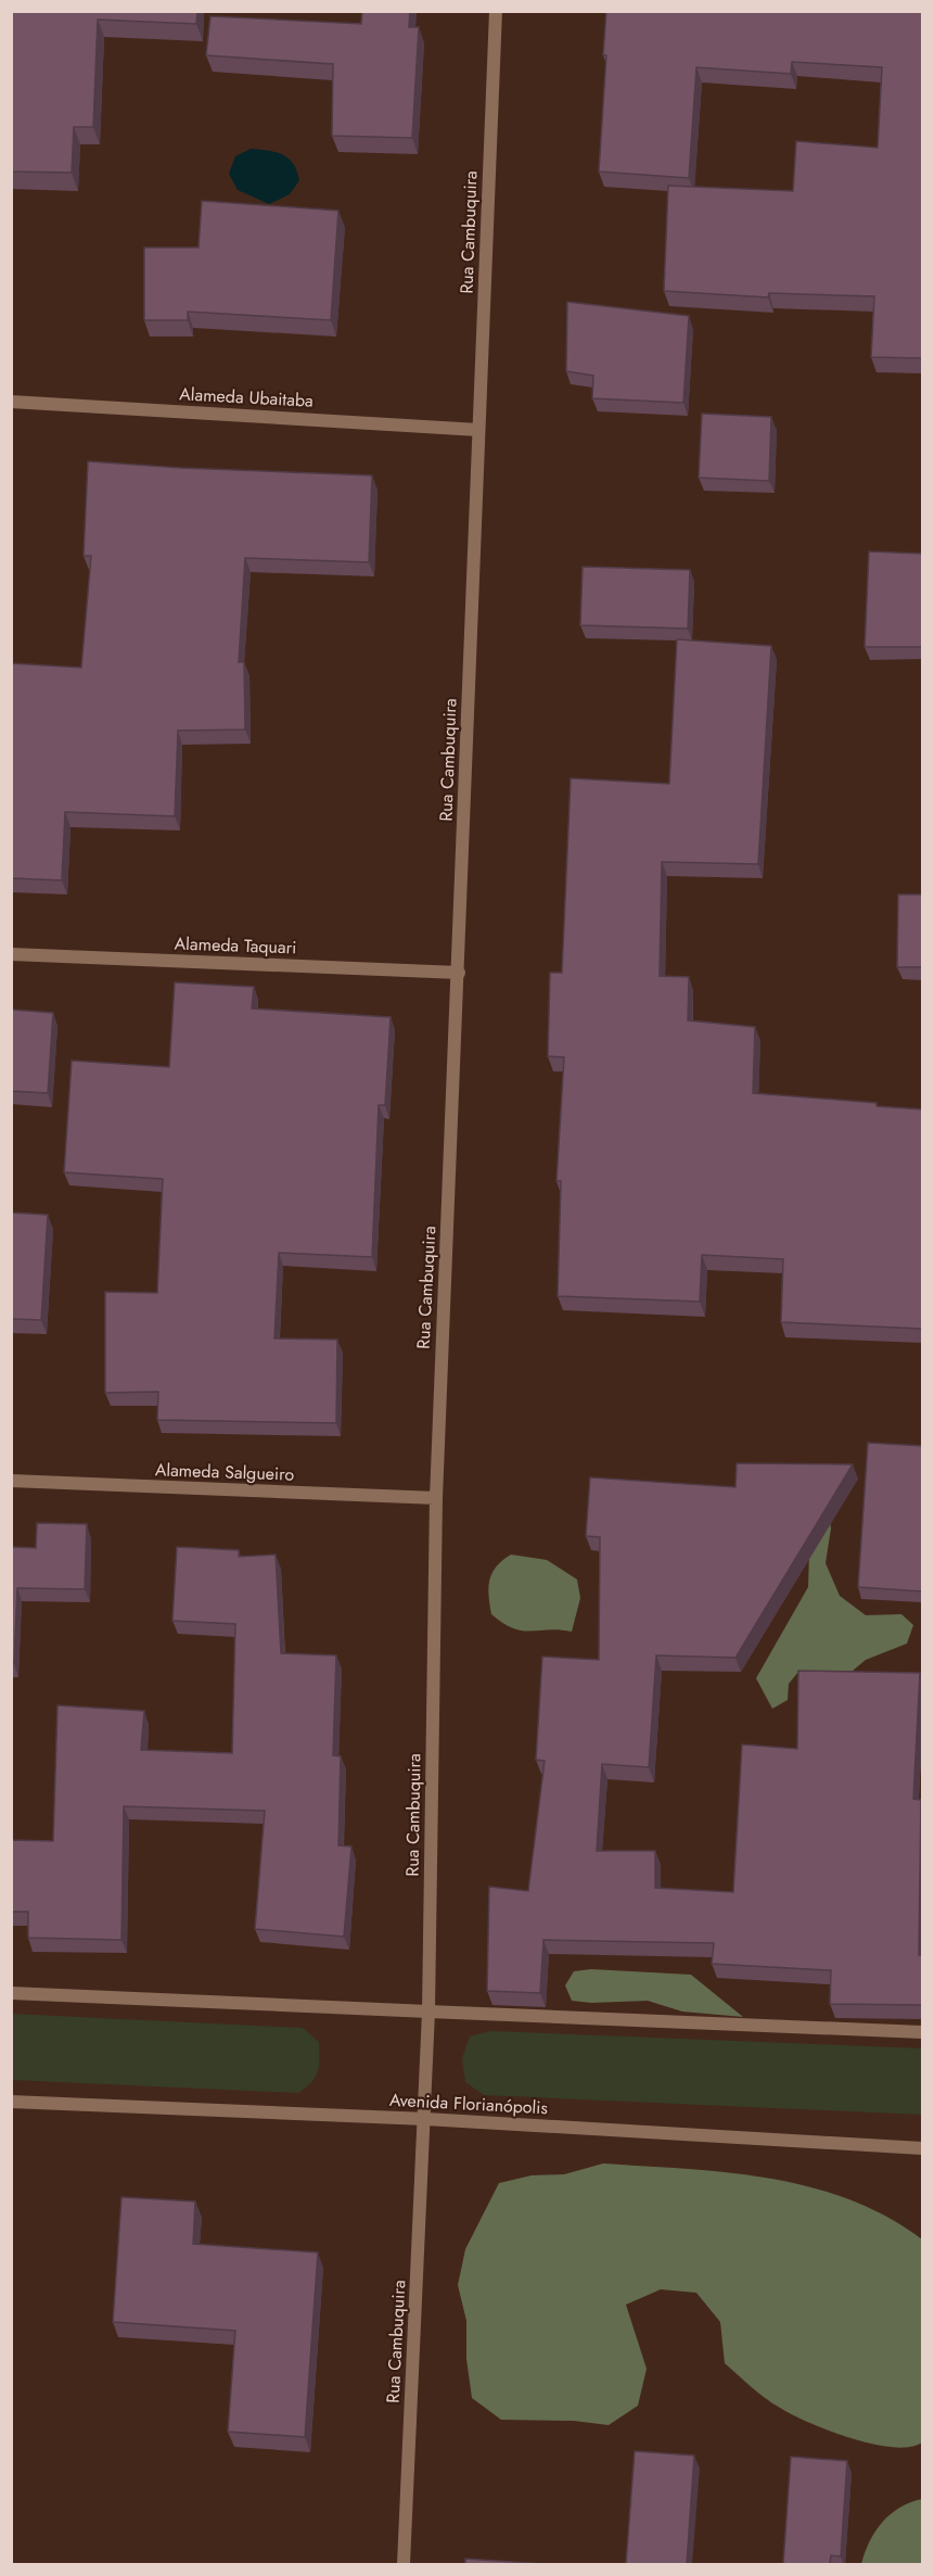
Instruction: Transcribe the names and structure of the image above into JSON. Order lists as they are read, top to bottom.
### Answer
{
  "streets": {
    "street": [
      "Rua Cambuquira",
      "Alameda Ubaitaba",
      "Alameda Taquari",
      "Alameda Salgueiro",
      "Avenida Florianópolis"
    ]
  },
  "crossings": [
    ["Rua Cambuquira", "Alameda Ubaitaba"],
    ["Rua Cambuquira", "Alameda Taquari"],
    ["Rua Cambuquira", "Alameda Salgueiro"],
    ["Rua Cambuquira", "Avenida Florianópolis"]
  ]
}
